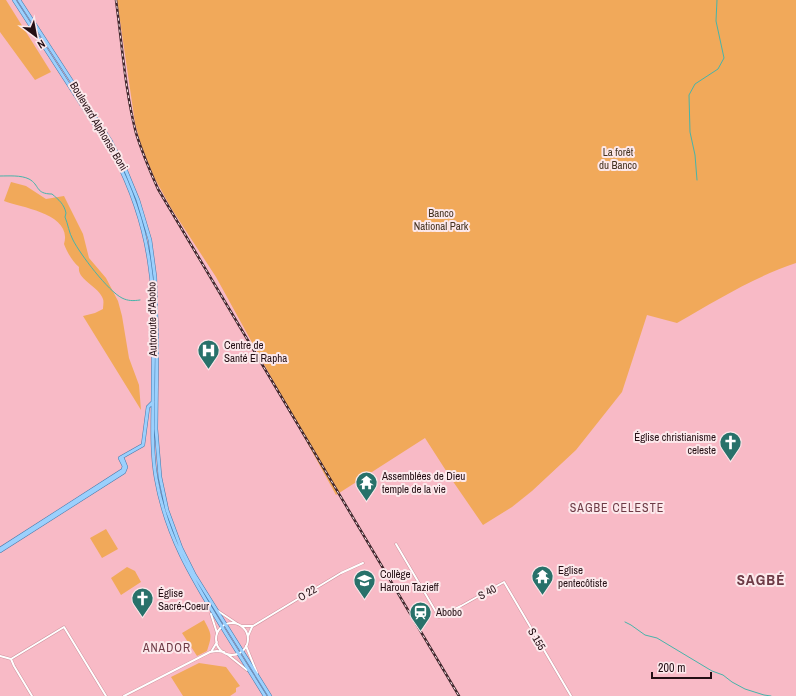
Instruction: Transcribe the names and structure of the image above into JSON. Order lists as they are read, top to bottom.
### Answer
{
  "streets": {
    "main road": ["Boulevard Alphonse Boni", "Autoroute d'Abobo"],
    "street": ["S 40", "O 22", "S 155"]
  },
  "crossings": [
    ["Boulevard Alphonse Boni", "Autoroute d'Abobo"],
    ["S 40", "S 155"]
  ],
  "districts": ["SAGBE CELESTE", "SAGBÉ", "ANADOR"],
  "parks": ["La forêt du Banco", "Banco National Park"],
  "places": {
    "hospital": ["Centre de Santé El Rapha"],
    "church": ["Église christianisme celeste", "Église Sacré-Coeur"],
    "temple": ["Assemblées de Dieu temple de la vie", "Eglise pentecôtiste"],
    "school or university": ["Collège Haroun Tazieff"],
    "station": ["Abobo"]
  },
  "scale_bar": "200 m",
  "north": "bottom right"
}
